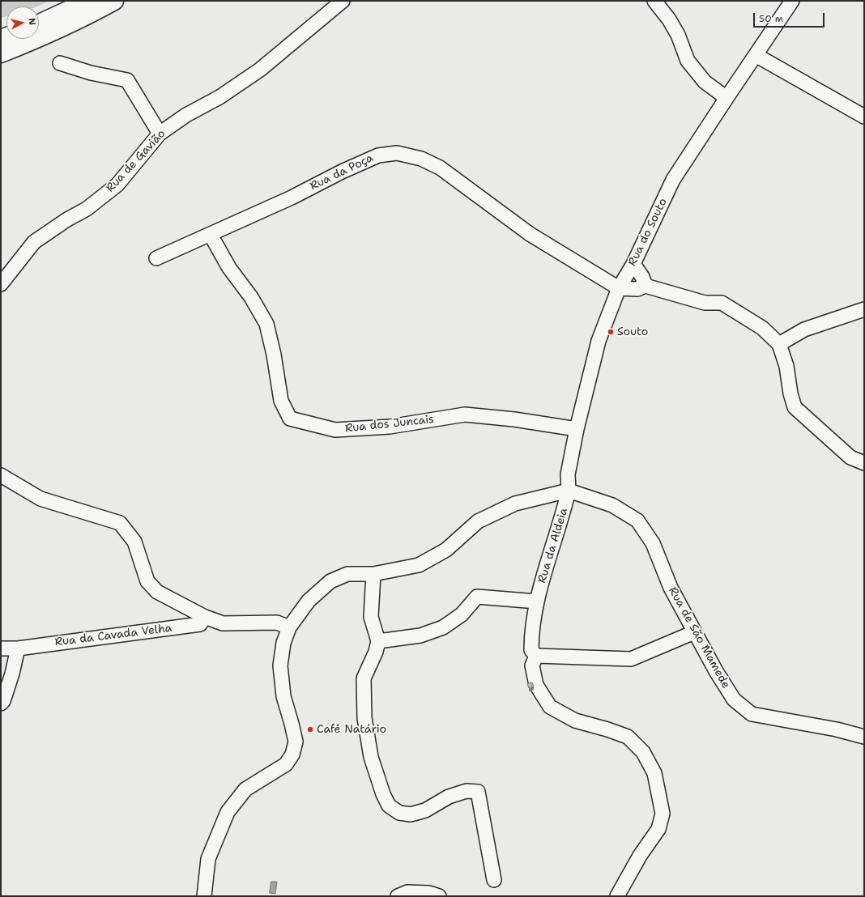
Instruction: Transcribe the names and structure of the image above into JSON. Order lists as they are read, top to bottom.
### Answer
{
  "streets": {
    "street": [
      "Rua de Gavião",
      "Rua da Poça",
      "Rua do Souto",
      "Rua dos Juncais",
      "Rua da Aldeia",
      "Rua da Cavada Velha",
      "Rua de São Mamede"
    ]
  },
  "crossings": [
    ["Rua da Poça", "Rua do Souto"],
    ["Rua da Poça", "Rua dos Juncais"],
    ["Rua do Souto", "Rua dos Juncais"],
    ["Rua do Souto", "Rua da Aldeia"],
    ["Rua do Souto", "Rua de São Mamede"],
    ["Rua da Aldeia", "Rua de São Mamede"]
  ],
  "places": ["Souto", "Café Natário"],
  "scale_bar": "50 m",
  "north": "right"
}
